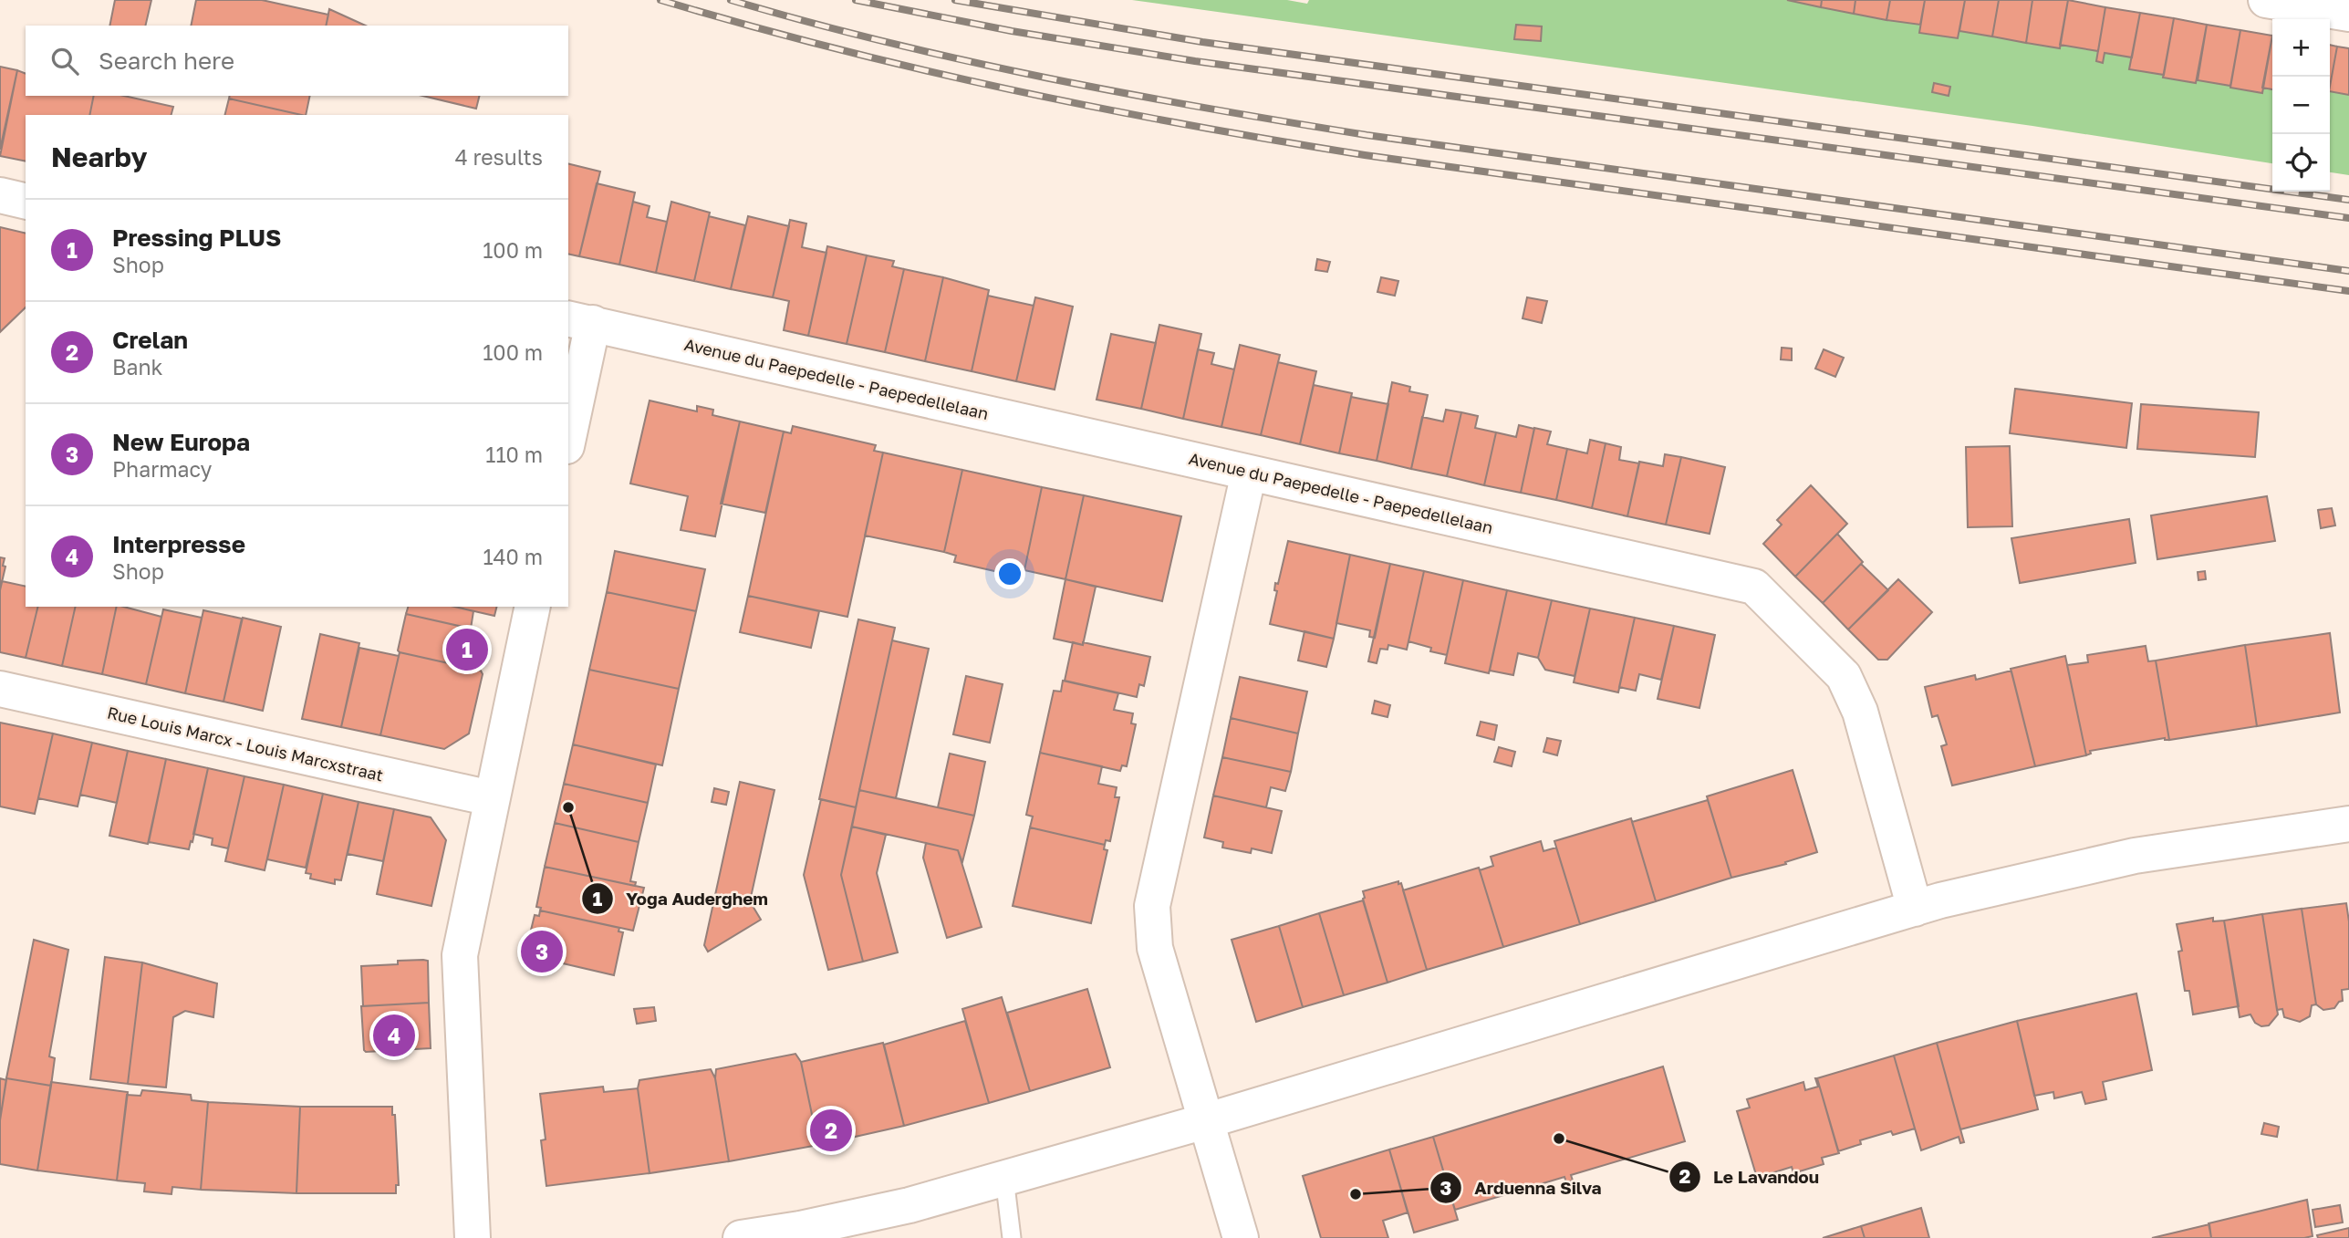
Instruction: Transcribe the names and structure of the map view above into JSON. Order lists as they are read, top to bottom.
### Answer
{
  "streets": {
    "street": ["Avenue du Paepedelle - Paepedellelaan", "Rue Louis Marcx - Louis Marcxstraat"]
  },
  "places": ["Yoga Auderghem", "Le Lavandou", "Arduenna Silva"],
  "page": {
    "map_buttons": ["+", "−"],
    "search": "Search here",
    "heading": ["Nearby", "4 results"],
    "list": [
      {
        "mark": "1",
        "name": "Pressing PLUS",
        "note": "Shop",
        "value": "100 m"
      },
      {
        "mark": "2",
        "name": "Crelan",
        "note": "Bank",
        "value": "100 m"
      },
      {
        "mark": "3",
        "name": "New Europa",
        "note": "Pharmacy",
        "value": "110 m"
      },
      {
        "mark": "4",
        "name": "Interpresse",
        "note": "Shop",
        "value": "140 m"
      }
    ],
    "pins": [
      "1",
      "3",
      "4",
      "2"
    ]
  }
}
